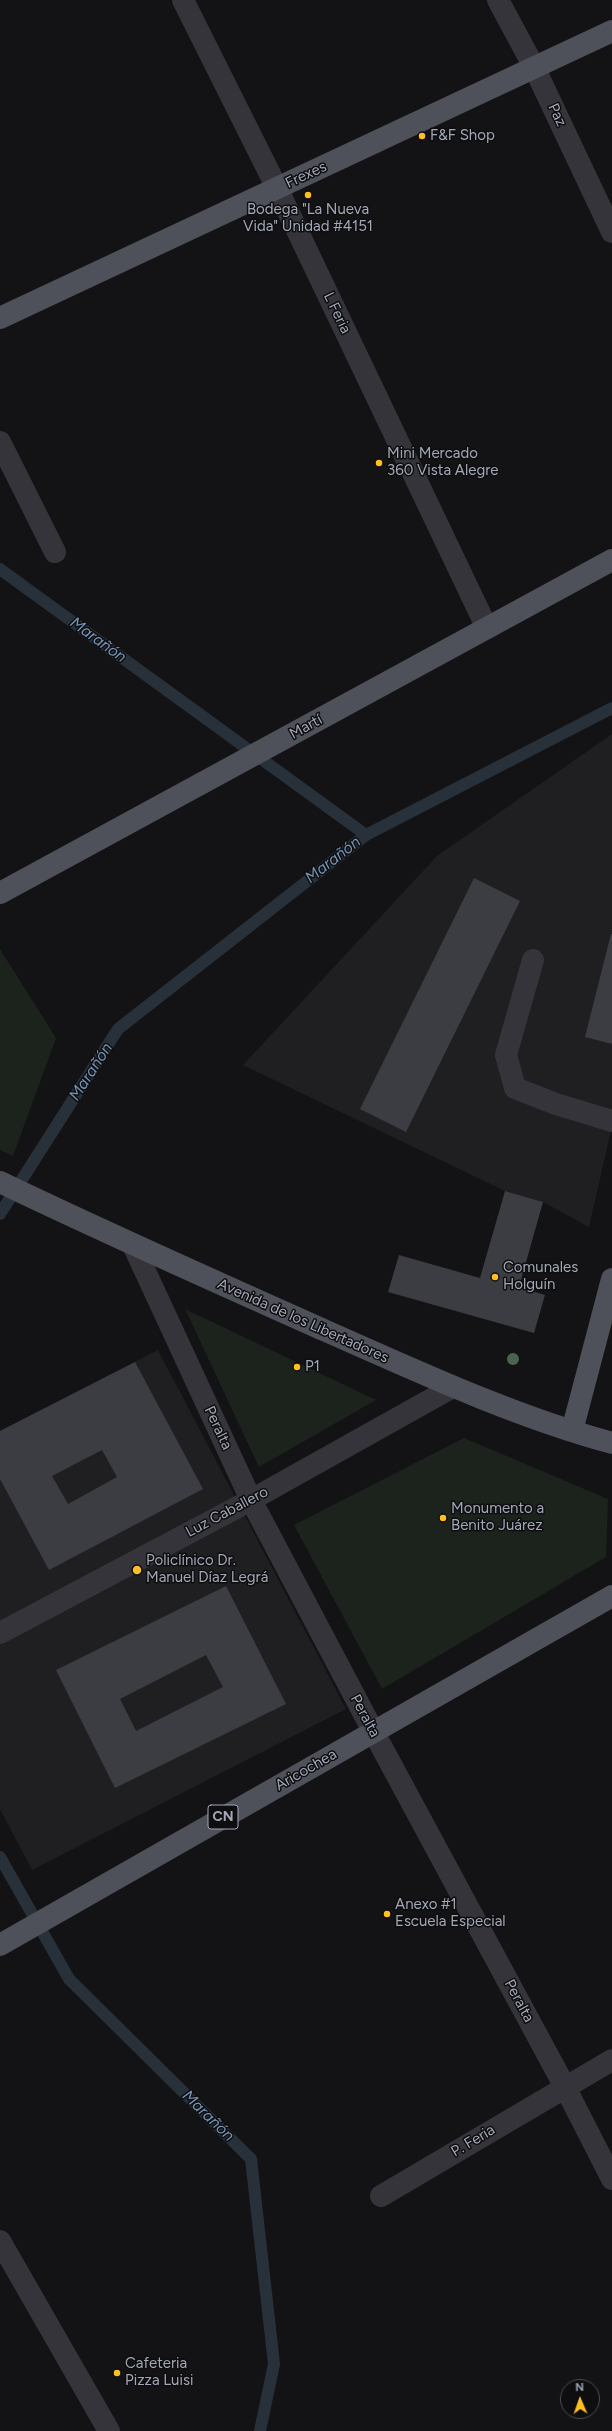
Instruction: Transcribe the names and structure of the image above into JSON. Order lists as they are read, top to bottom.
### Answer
{
  "streets": {
    "main road": [
      "Frexes",
      "Martí",
      "Avenida de los Libertadores",
      "Aricochea",
      "CN"
    ],
    "street": [
      "Paz",
      "L Feria",
      "Peralta",
      "Luz Caballero",
      "P. Feria"
    ]
  },
  "crossings": [
    ["Paz", "Frexes"],
    ["Frexes", "L Feria"],
    ["L Feria", "Martí"],
    ["Avenida de los Libertadores", "Peralta"],
    ["Avenida de los Libertadores", "Luz Caballero"],
    ["Peralta", "Luz Caballero"],
    ["Peralta", "Aricochea"],
    ["Peralta", "P. Feria"]
  ],
  "water": ["Marañón"],
  "places": [
    "F&F Shop",
    "Bodega \"La Nueva Vida\" Unidad #4151",
    "Mini Mercado 360 Vista Alegre",
    "Comunales Holguín",
    "P1",
    "Monumento a Benito Juárez",
    "Policlínico Dr. Manuel Díaz Legrá",
    "Anexo #1 Escuela Especial",
    "Cafeteria Pizza Luisi"
  ],
  "north": "top"
}
